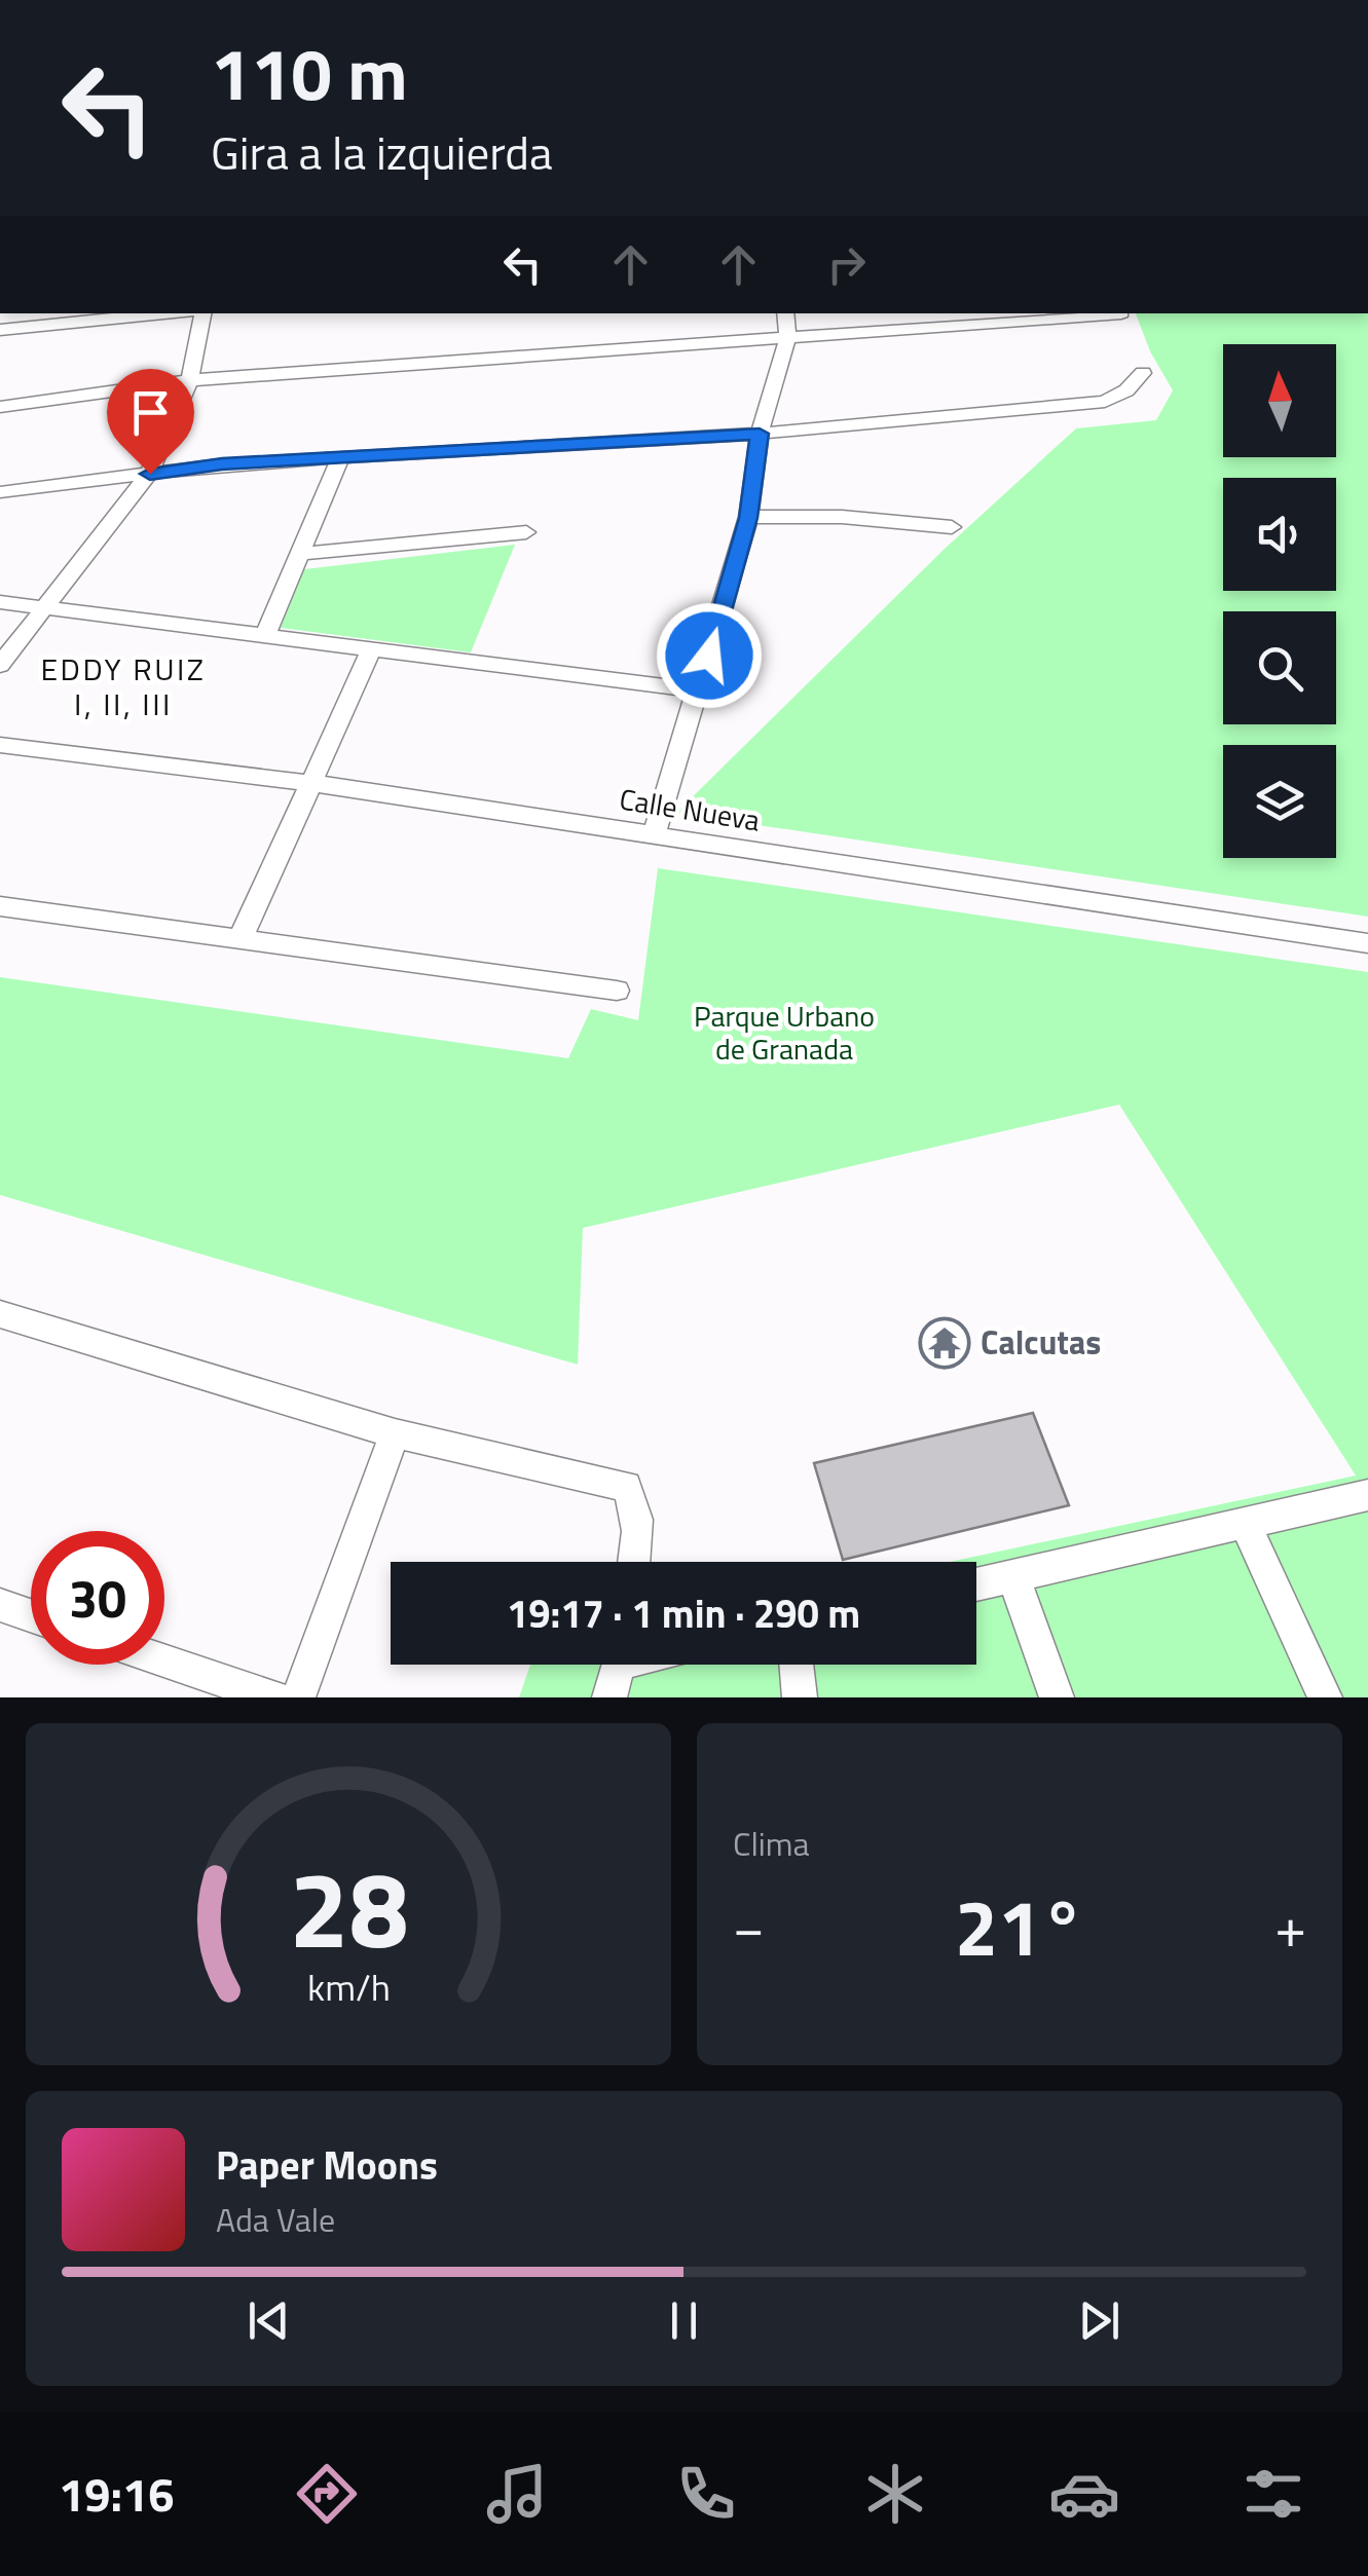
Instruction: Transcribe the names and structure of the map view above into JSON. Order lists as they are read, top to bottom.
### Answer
{
  "streets": {
    "street": ["Calle Nueva"]
  },
  "districts": ["EDDY RUIZ I, II, III"],
  "parks": ["Parque Urbano de Granada"],
  "places": {
    "temple": ["Calcutas"]
  },
  "north": "top",
  "page": {
    "turn": ["110 m", "Gira a la izquierda"],
    "limit": "30",
    "trip": "19:17 · 1 min · 290 m",
    "tile": "Clima",
    "heat": ["−", "21°", "+"],
    "song": ["Paper Moons", "Ada Vale"],
    "tabs": "19:16",
    "gauge": ["28", "km/h"]
  }
}
